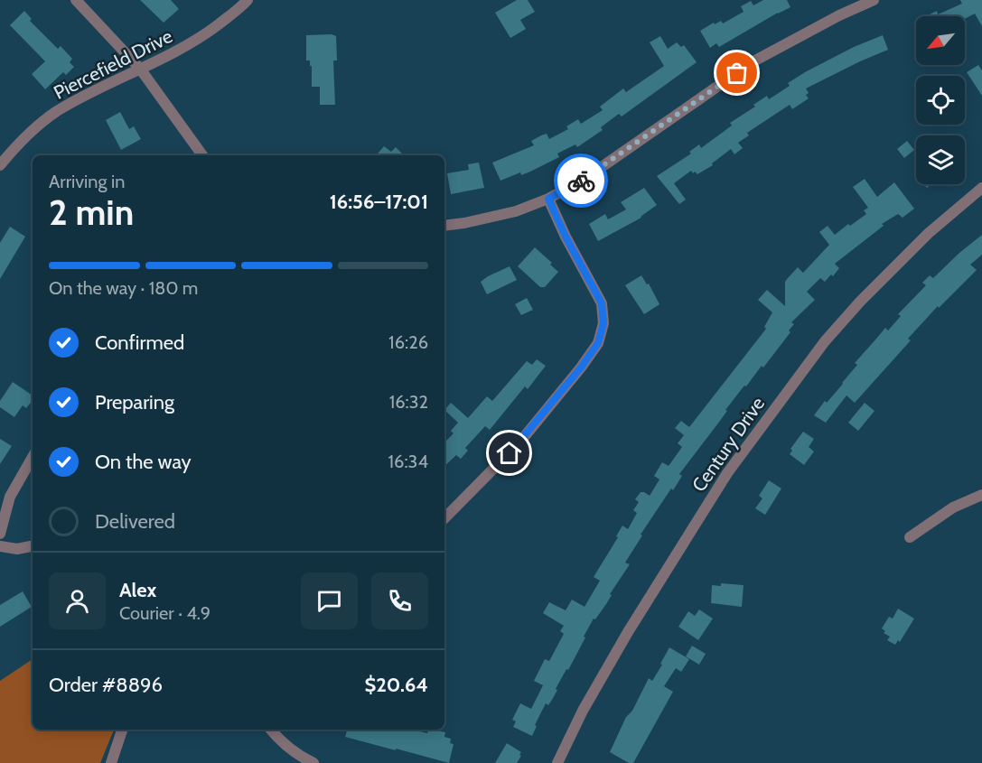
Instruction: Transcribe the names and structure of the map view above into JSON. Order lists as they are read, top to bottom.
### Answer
{
  "streets": {
    "street": ["Piercefield Drive", "Century Drive"]
  },
  "north": "bottom left",
  "page": {
    "heading": ["2 min", "Arriving in", "16:56–17:01"],
    "panel": [
      "Alex",
      "Courier · 4.9",
      "Order #8896",
      "$20.64"
    ],
    "bar": "On the way · 180 m",
    "list": [
      ["Confirmed", "16:26"],
      ["Preparing", "16:32"],
      ["On the way", "16:34"],
      "Delivered"
    ]
  }
}
